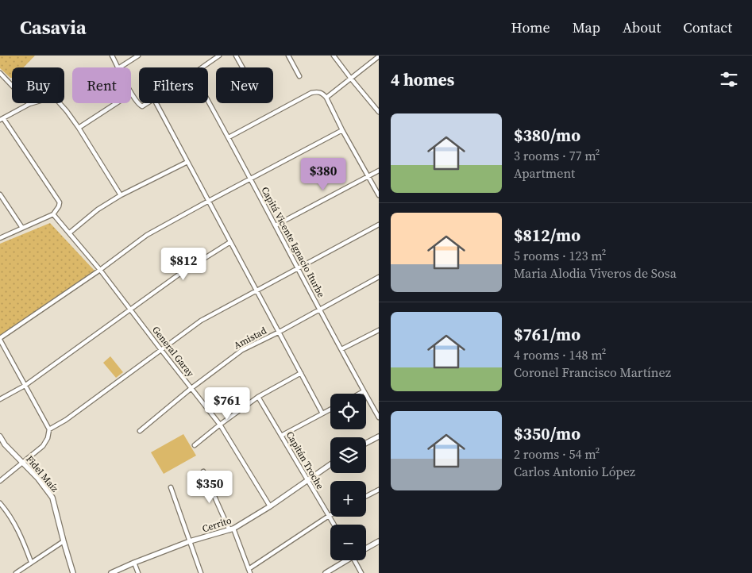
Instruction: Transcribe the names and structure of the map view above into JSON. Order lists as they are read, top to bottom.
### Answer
{
  "streets": {
    "street": [
      "Capitá Vicente Ignacio Iturbe",
      "Amistad",
      "General Garay",
      "Capitán Troche",
      "Fidel Maíz",
      "Cerrito"
    ]
  },
  "crossings": [
    ["Capitá Vicente Ignacio Iturbe", "Amistad"],
    ["Amistad", "General Garay"],
    ["General Garay", "Cerrito"],
    ["Capitán Troche", "Cerrito"]
  ],
  "page": {
    "header": "Casavia",
    "nav": [
      "Home",
      "Map",
      "About",
      "Contact"
    ],
    "heading": "4 homes",
    "chip": [
      "Buy",
      "Rent",
      "Filters",
      "New"
    ],
    "list": [
      {
        "name": "$380/mo",
        "note": "3 rooms · 77 m² · Apartment"
      },
      {
        "name": "$812/mo",
        "note": "5 rooms · 123 m² · Maria Alodia Viveros de Sosa"
      },
      {
        "name": "$761/mo",
        "note": "4 rooms · 148 m² · Coronel Francisco Martínez"
      },
      {
        "name": "$350/mo",
        "note": "2 rooms · 54 m² · Carlos Antonio López"
      }
    ],
    "price": [
      "$380",
      "$812",
      "$761",
      "$350"
    ],
    "map_buttons": ["+", "−"]
  }
}
